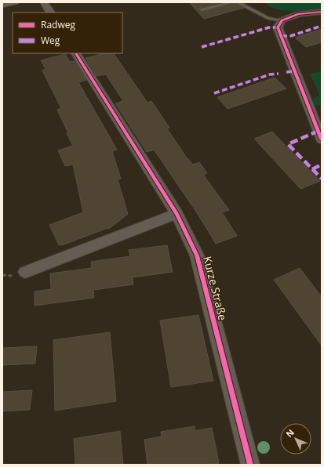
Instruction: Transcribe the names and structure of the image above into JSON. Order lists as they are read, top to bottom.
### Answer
{
  "streets": {
    "street": ["Kurze Straße"]
  },
  "legend": ["Radweg", "Weg"],
  "north": "top left"
}
